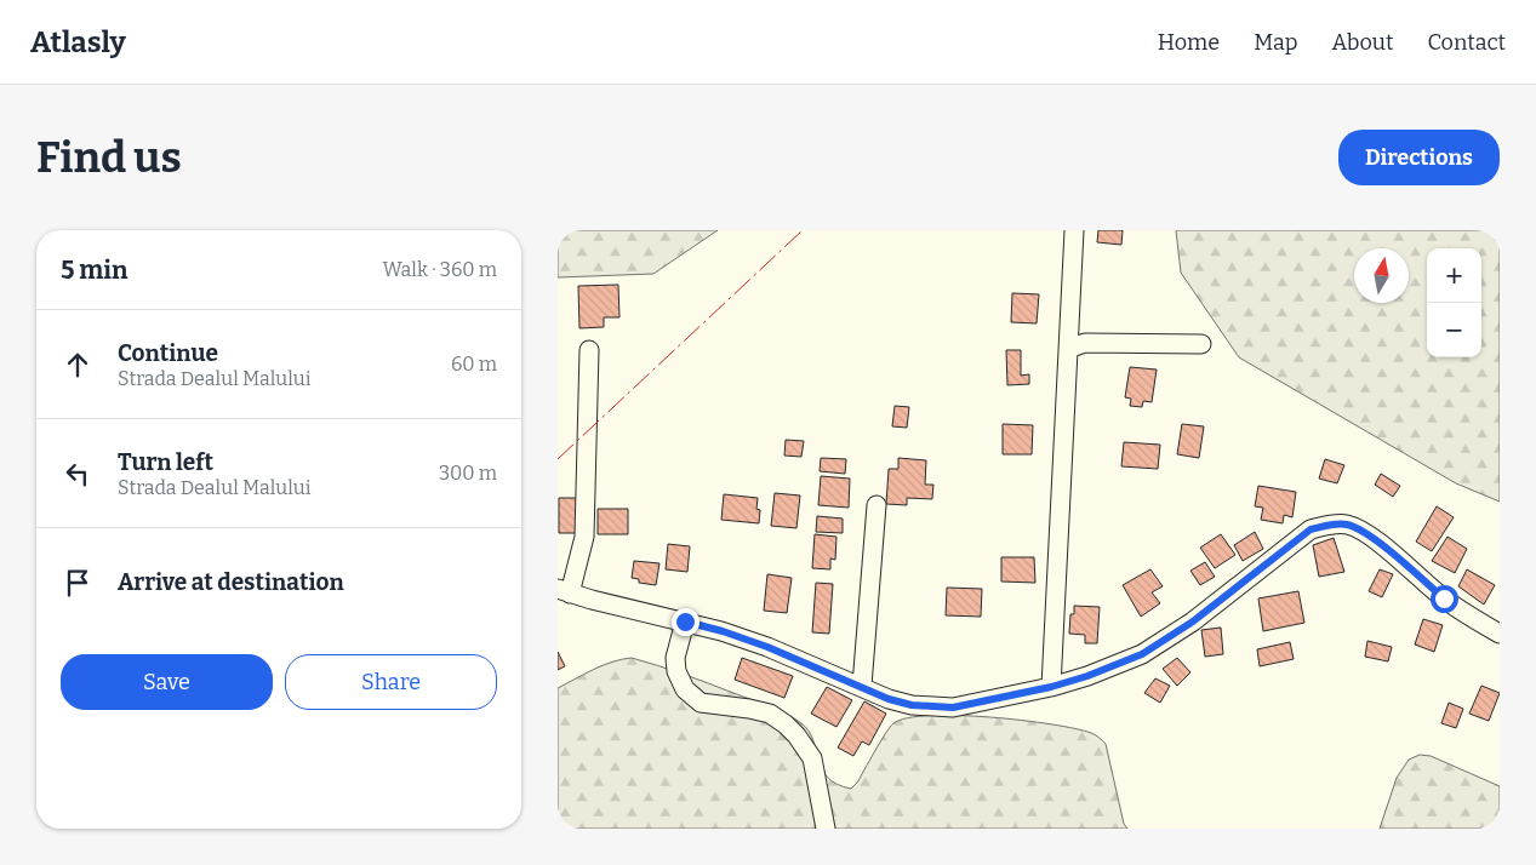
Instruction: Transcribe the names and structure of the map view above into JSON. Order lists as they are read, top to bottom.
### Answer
{
  "north": "top",
  "page": {
    "header": "Atlasly",
    "nav": [
      "Home",
      "Map",
      "About",
      "Contact"
    ],
    "buttons": [
      "Directions",
      ["Save", "Share"]
    ],
    "title": "Find us",
    "heading": ["5 min", "Walk · 360 m"],
    "map_buttons": ["+", "−"],
    "list": [
      ["Continue", "Strada Dealul Malului", "60 m"],
      ["Turn left", "Strada Dealul Malului", "300 m"],
      "Arrive at destination"
    ]
  }
}
